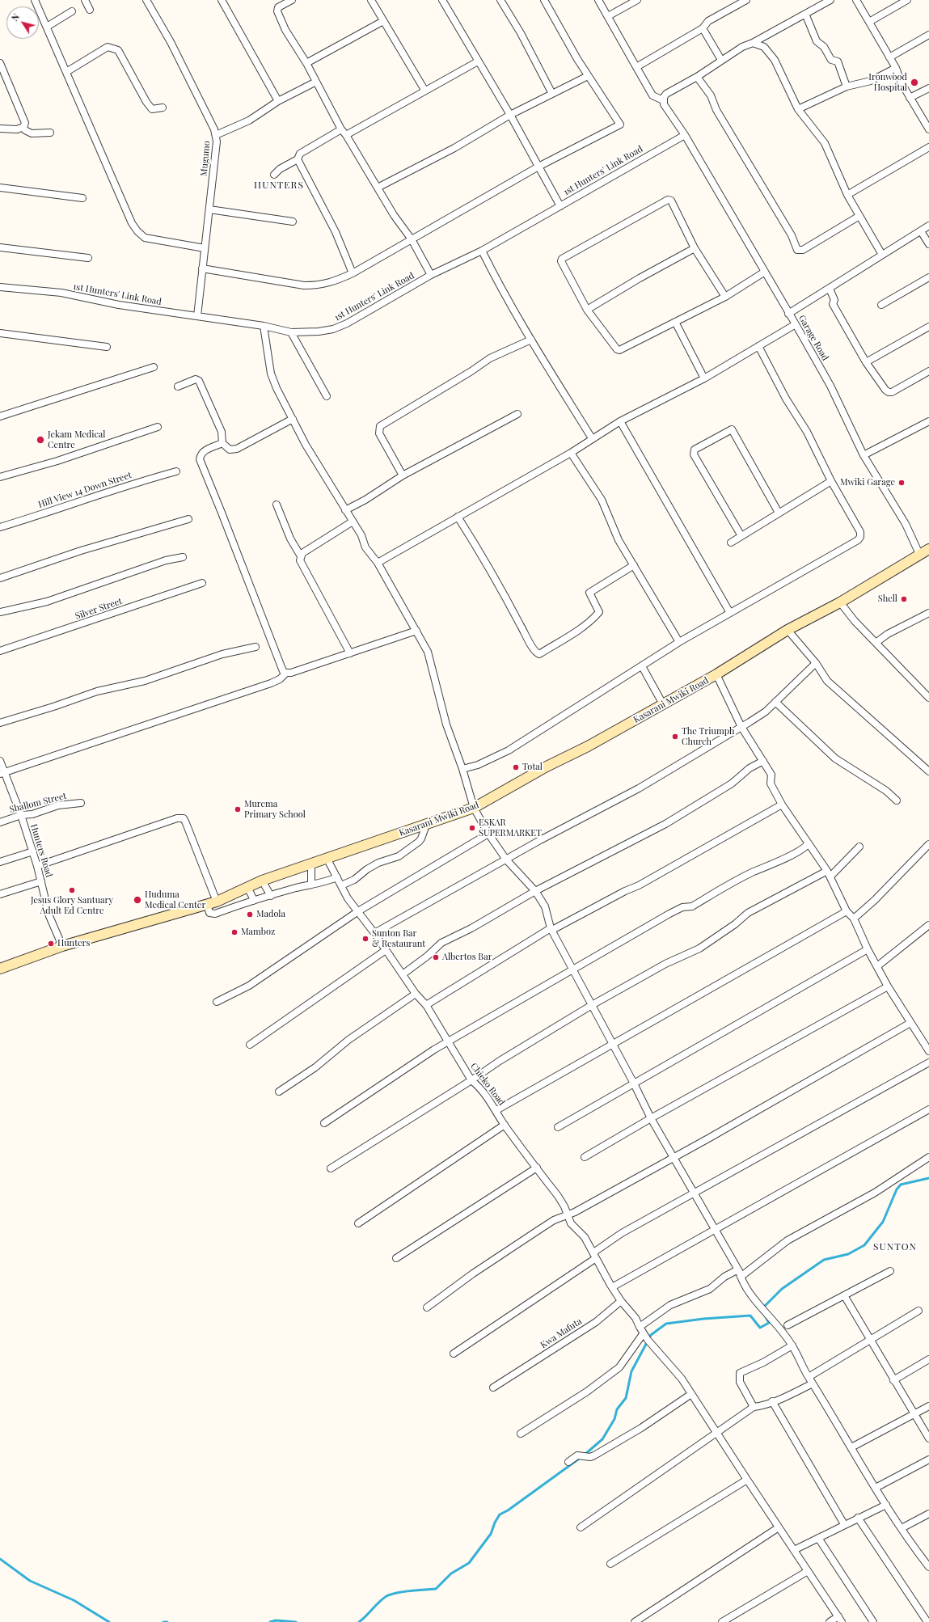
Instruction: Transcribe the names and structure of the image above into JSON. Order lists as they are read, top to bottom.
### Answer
{
  "streets": {
    "main road": ["Kasarani Mwiki Road"],
    "street": [
      "Mugumo",
      "1st Hunters' Link Road",
      "Garage Road",
      "Hill View 14 Down Street",
      "Silver Street",
      "Shallom Street",
      "Hunters Road",
      "Chieko Road",
      "Kwa Mafuta"
    ]
  },
  "crossings": [
    ["Mugumo", "1st Hunters' Link Road"],
    ["1st Hunters' Link Road", "Garage Road"],
    ["Garage Road", "Kasarani Mwiki Road"],
    ["Kasarani Mwiki Road", "Hunters Road"],
    ["Kasarani Mwiki Road", "Chieko Road"],
    ["Shallom Street", "Hunters Road"]
  ],
  "districts": ["HUNTERS", "SUNTON"],
  "places": [
    "Ironwood Hospital",
    "Jekam Medical Centre",
    "Mwiki Garage",
    "Shell",
    "The Triumph Church",
    "Total",
    "Murema Primary School",
    "ESKAR SUPERMARKET",
    "Jesus Glory Santuary Adult Ed Centre",
    "Huduma Medical Center",
    "Madola",
    "Mamboz",
    "Sunton Bar & Restaurant",
    "Hunters",
    "Albertos Bar"
  ],
  "north": "top left"
}
